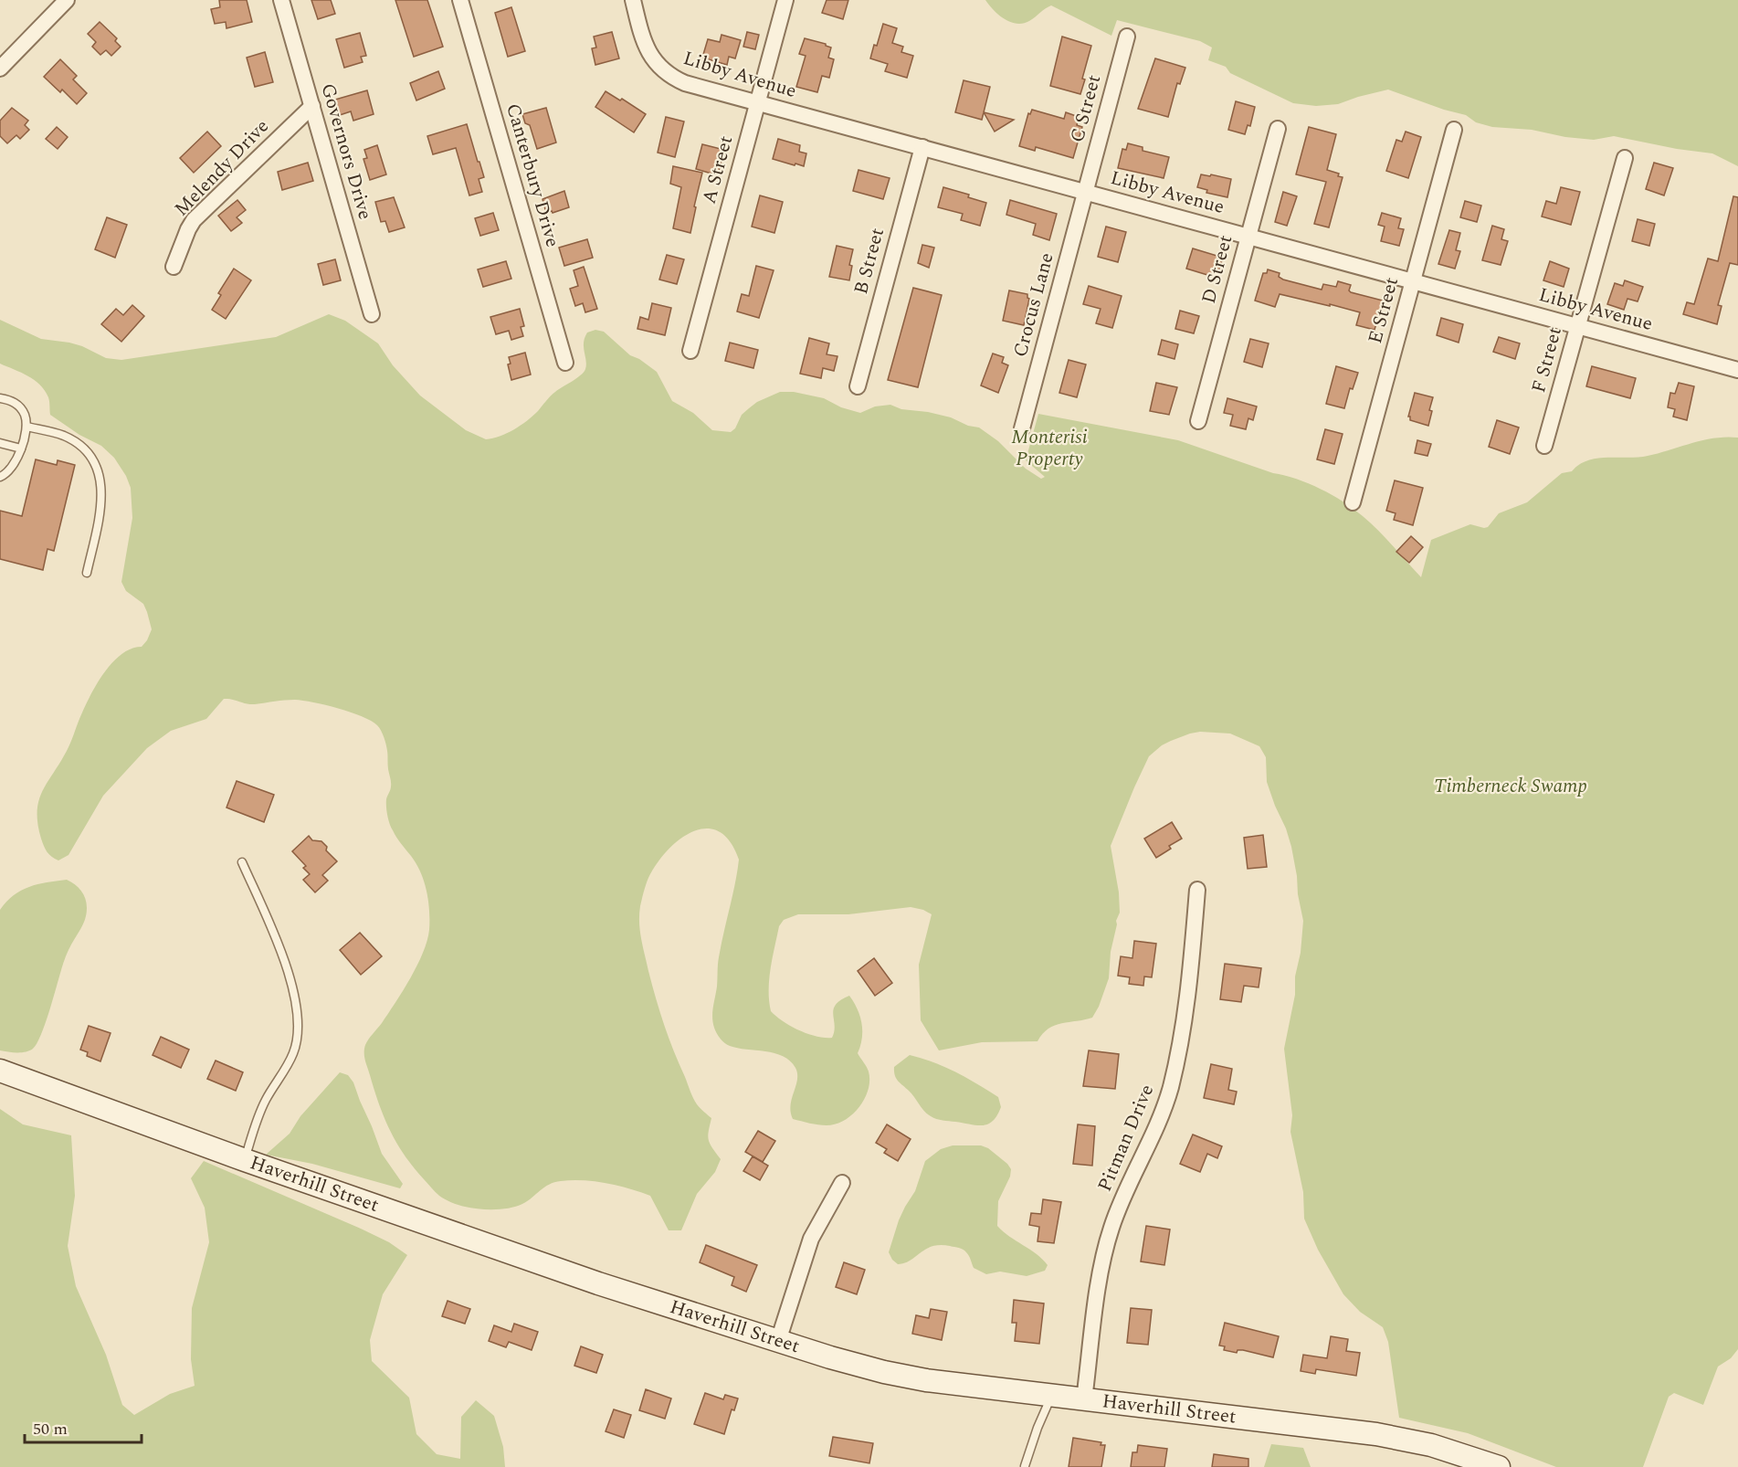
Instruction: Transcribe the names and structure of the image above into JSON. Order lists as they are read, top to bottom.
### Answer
{
  "streets": {
    "street": [
      "Libby Avenue",
      "C Street",
      "Governors Drive",
      "Melendy Drive",
      "A Street",
      "Canterbury Drive",
      "B Street",
      "D Street",
      "Crocus Lane",
      "E Street",
      "F Street",
      "Pitman Drive",
      "Haverhill Street"
    ]
  },
  "crossings": [
    ["Libby Avenue", "C Street"],
    ["Libby Avenue", "A Street"],
    ["Libby Avenue", "B Street"],
    ["Libby Avenue", "D Street"],
    ["Libby Avenue", "Crocus Lane"],
    ["Libby Avenue", "E Street"],
    ["Libby Avenue", "F Street"],
    ["C Street", "Crocus Lane"],
    ["Governors Drive", "Melendy Drive"],
    ["Pitman Drive", "Haverhill Street"]
  ],
  "parks": ["Monterisi Property", "Timberneck Swamp"],
  "scale_bar": "50 m"
}
